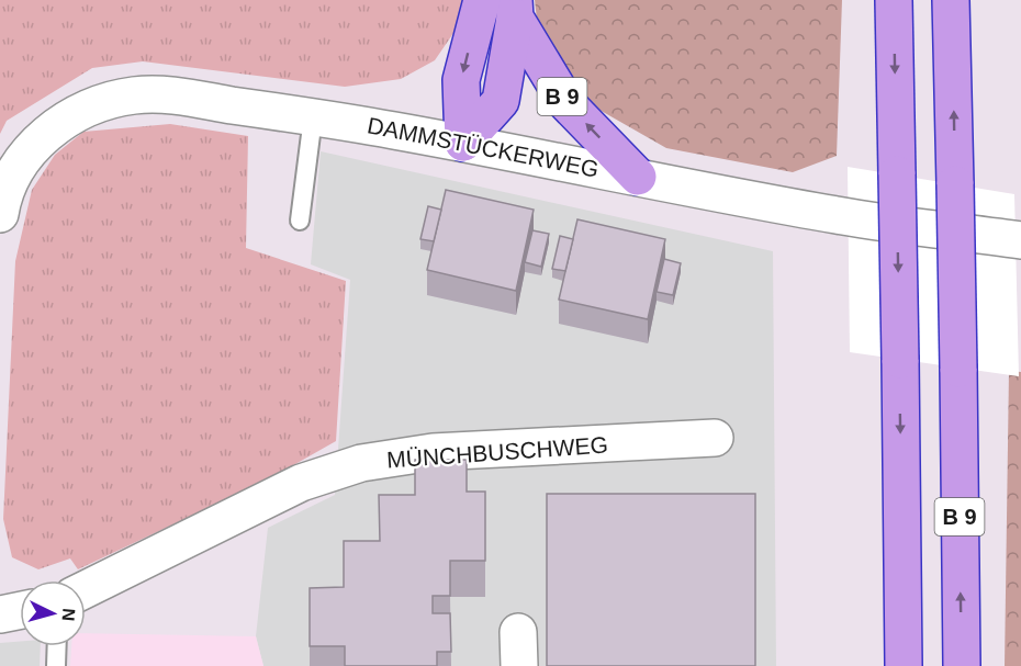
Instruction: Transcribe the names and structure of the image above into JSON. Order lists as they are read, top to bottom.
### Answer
{
  "streets": {
    "highway": ["B 9"],
    "street": ["DAMMSTÜCKERWEG", "MÜNCHBUSCHWEG"]
  },
  "crossings": [
    ["B 9", "DAMMSTÜCKERWEG"]
  ],
  "north": "right"
}
